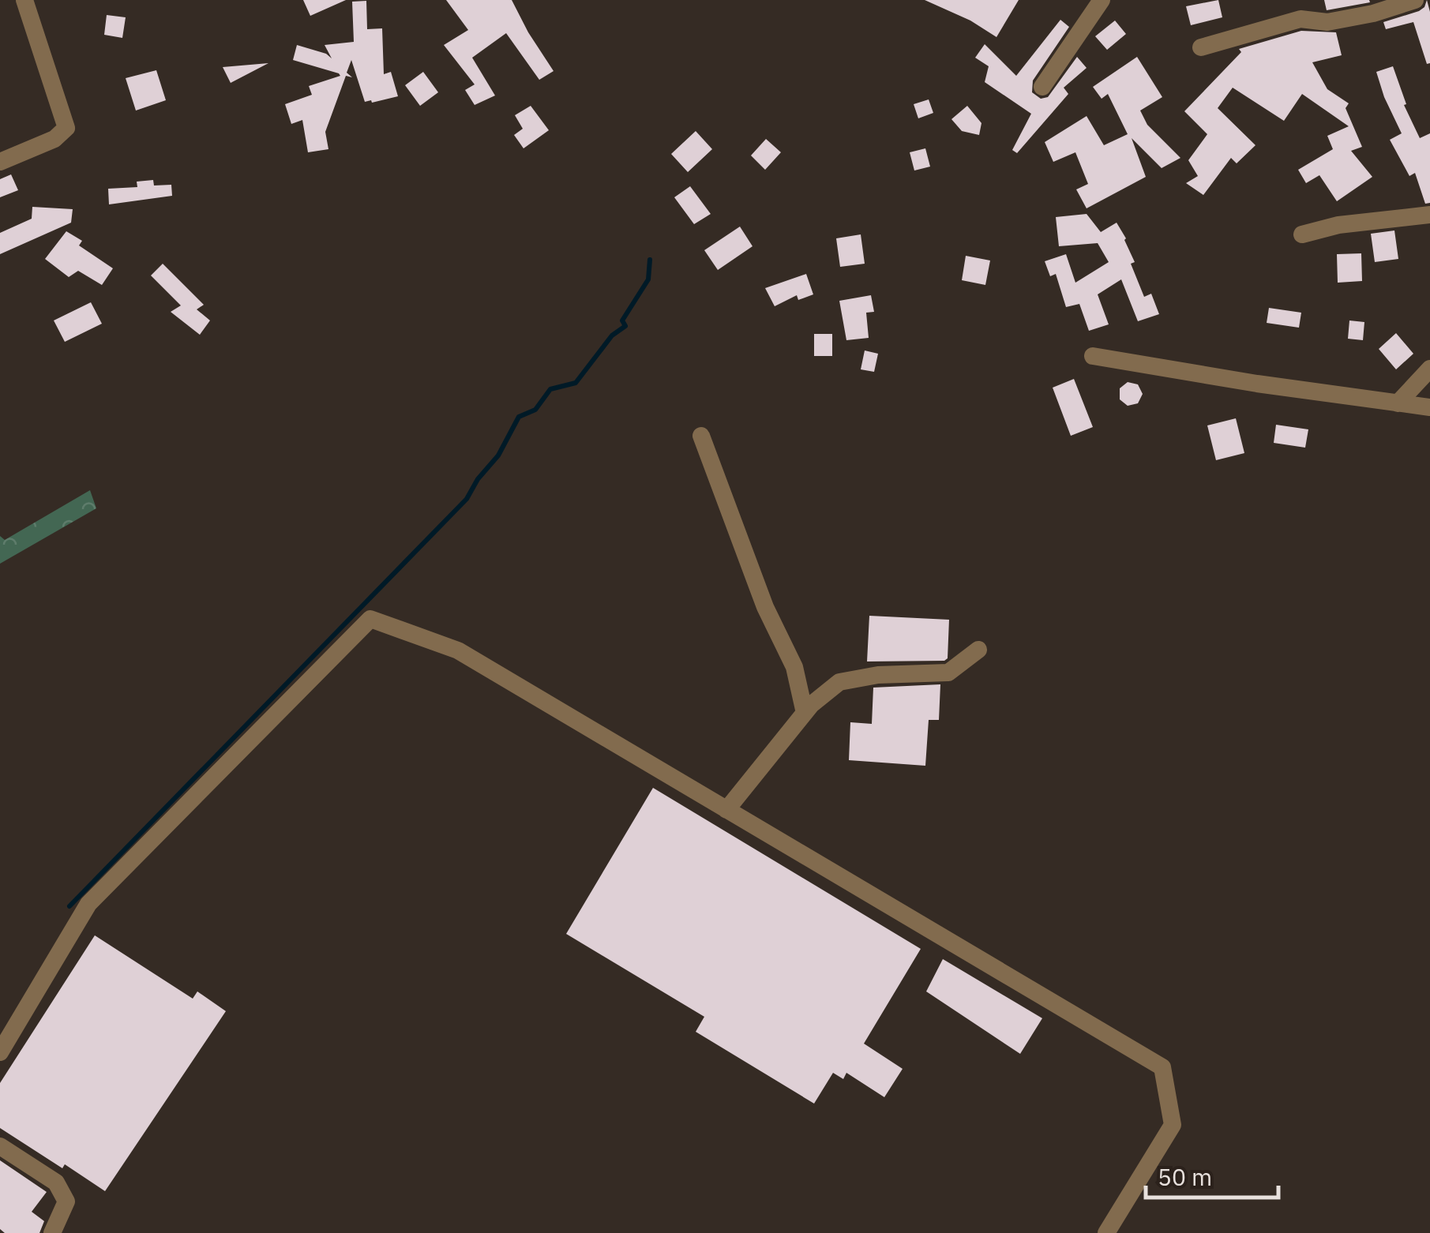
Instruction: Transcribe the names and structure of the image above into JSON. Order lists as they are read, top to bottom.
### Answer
{
  "scale_bar": "50 m"
}
